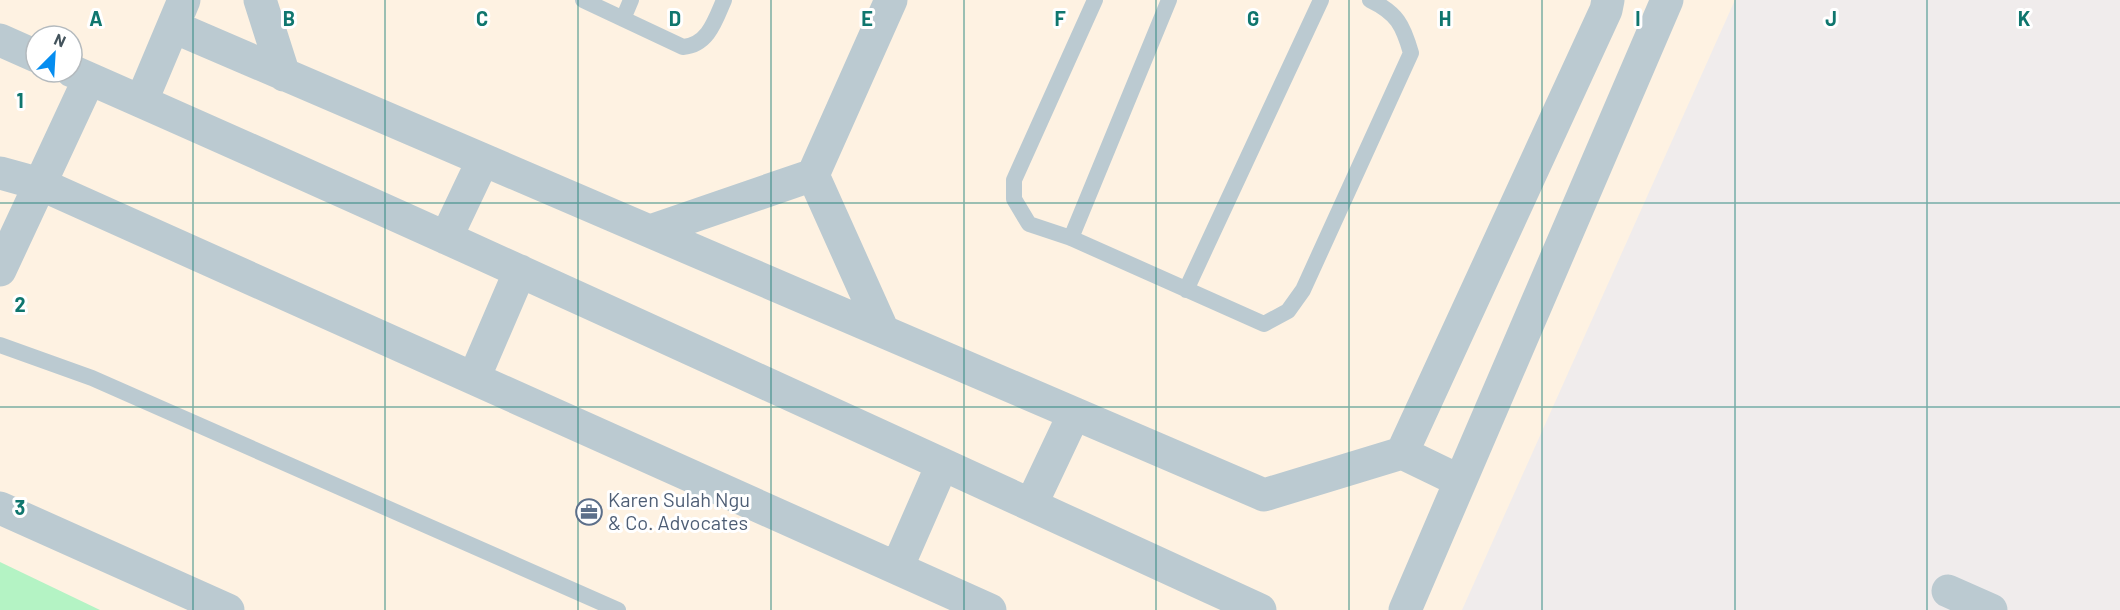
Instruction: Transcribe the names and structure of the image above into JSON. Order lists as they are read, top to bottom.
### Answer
{
  "places": {
    "office": ["Karen Sulah Ngu & Co. Advocates"]
  },
  "north": "top right",
  "grid": {
    "columns": [
      "A",
      "B",
      "C",
      "D",
      "E",
      "F",
      "G",
      "H",
      "I",
      "J",
      "K"
    ],
    "rows": ["1", "2", "3"]
  }
}
